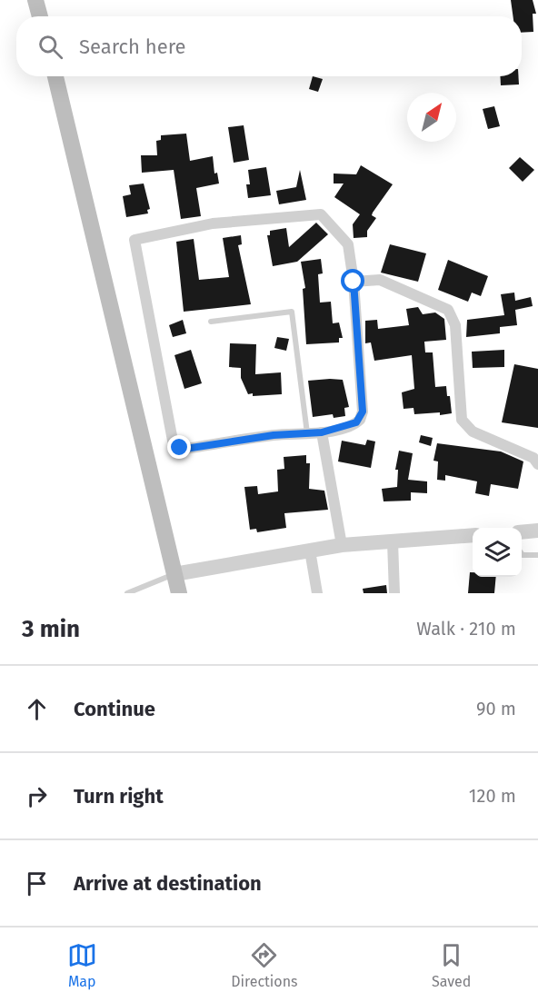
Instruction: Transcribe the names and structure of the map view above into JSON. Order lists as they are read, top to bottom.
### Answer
{
  "north": "top right",
  "page": {
    "search": "Search here",
    "heading": ["3 min", "Walk · 210 m"],
    "list": [
      ["Continue", "90 m"],
      ["Turn right", "120 m"],
      "Arrive at destination"
    ],
    "nav": ["Map", "Directions", "Saved"]
  }
}
